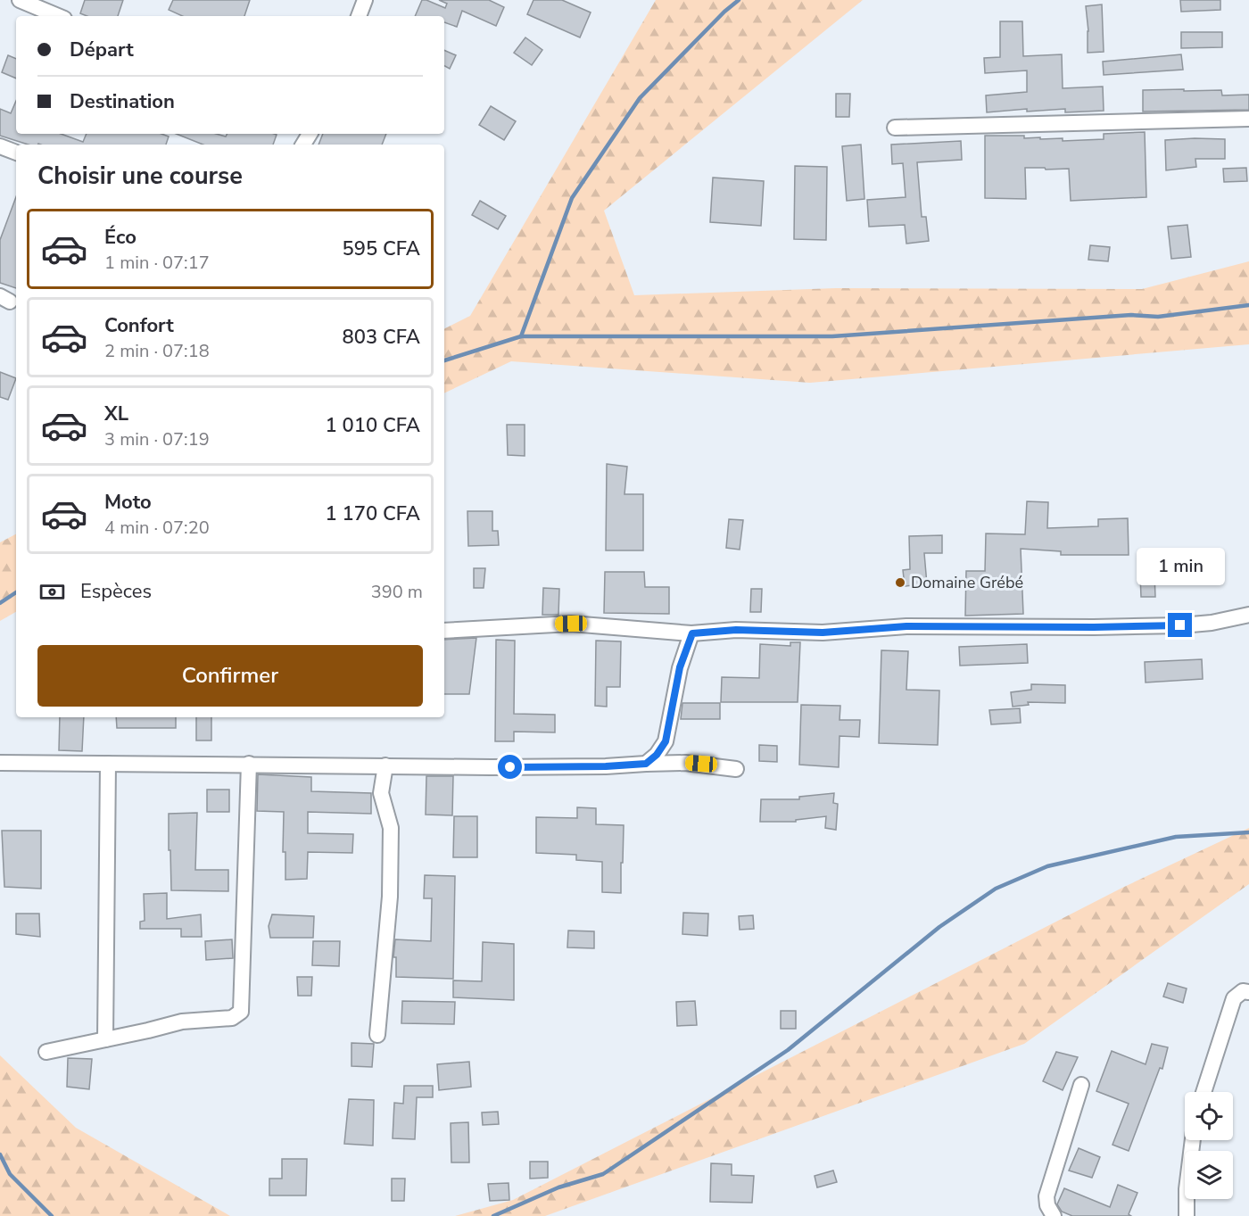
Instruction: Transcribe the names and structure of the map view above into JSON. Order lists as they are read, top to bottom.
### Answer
{
  "places": ["Domaine Grébé"],
  "page": {
    "banner": ["Départ", "Destination"],
    "heading": "Choisir une course",
    "list": [
      {
        "name": "Éco",
        "note": "1 min · 07:17",
        "value": "595 CFA"
      },
      {
        "name": "Confort",
        "note": "2 min · 07:18",
        "value": "803 CFA"
      },
      {
        "name": "XL",
        "note": "3 min · 07:19",
        "value": "1 010 CFA"
      },
      {
        "name": "Moto",
        "note": "4 min · 07:20",
        "value": "1 170 CFA"
      }
    ],
    "bubble": "1 min",
    "pay": ["Espèces", "390 m"],
    "buttons": "Confirmer"
  }
}
